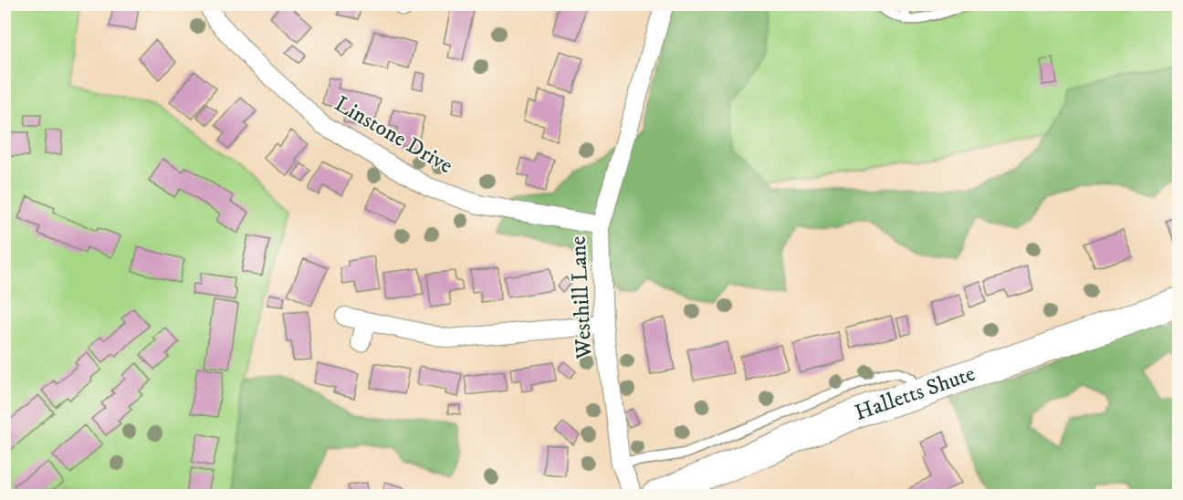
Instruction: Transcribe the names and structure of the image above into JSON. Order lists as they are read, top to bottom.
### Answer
{
  "streets": {
    "main road": ["Halletts Shute"],
    "street": ["Linstone Drive", "Westhill Lane"]
  },
  "crossings": [
    ["Linstone Drive", "Westhill Lane"]
  ]
}
